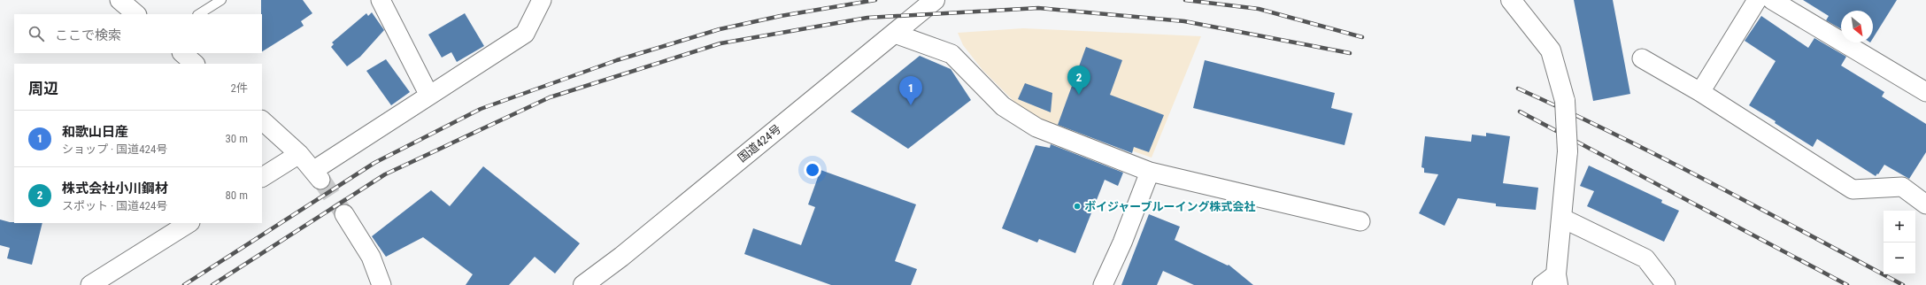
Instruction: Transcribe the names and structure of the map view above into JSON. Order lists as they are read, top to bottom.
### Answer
{
  "streets": {
    "main road": ["国道424号"]
  },
  "places": ["ボイジャーブルーイング株式会社"],
  "north": "bottom right",
  "page": {
    "search": "ここで検索",
    "heading": ["周辺", "2件"],
    "pins": ["2", "1"],
    "list": [
      {
        "mark": "1",
        "name": "和歌山日産",
        "note": "ショップ · 国道424号",
        "value": "30 m"
      },
      {
        "mark": "2",
        "name": "株式会社小川鋼材",
        "note": "スポット · 国道424号",
        "value": "80 m"
      }
    ],
    "map_buttons": ["+", "−"]
  }
}
